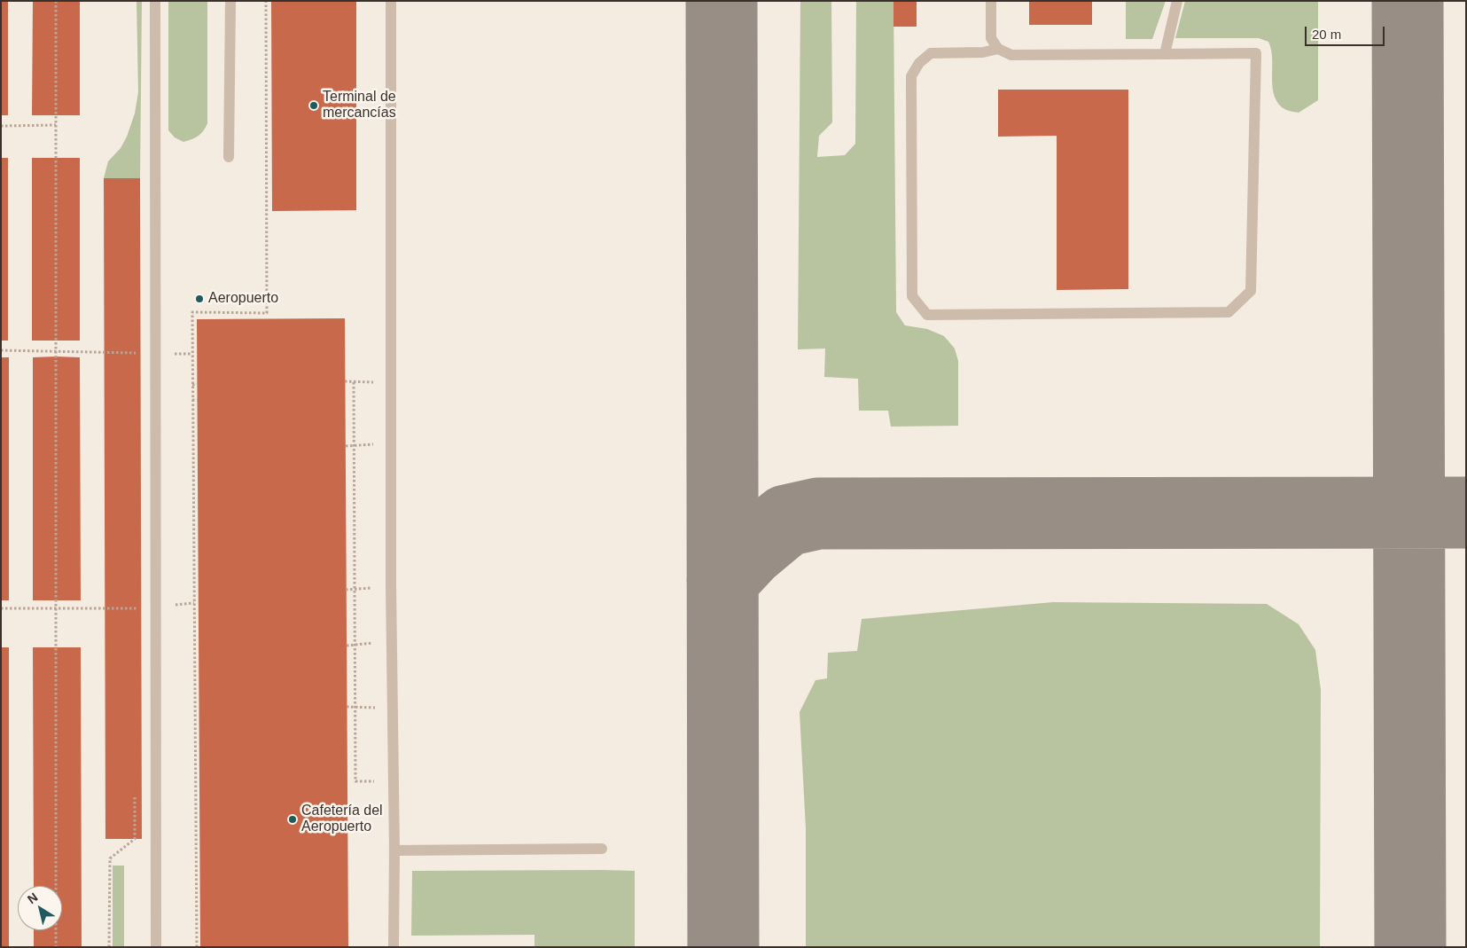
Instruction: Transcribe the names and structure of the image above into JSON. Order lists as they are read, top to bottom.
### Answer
{
  "places": ["Terminal de mercancías", "Aeropuerto", "Cafetería del Aeropuerto"],
  "scale_bar": "20 m",
  "north": "top left"
}
